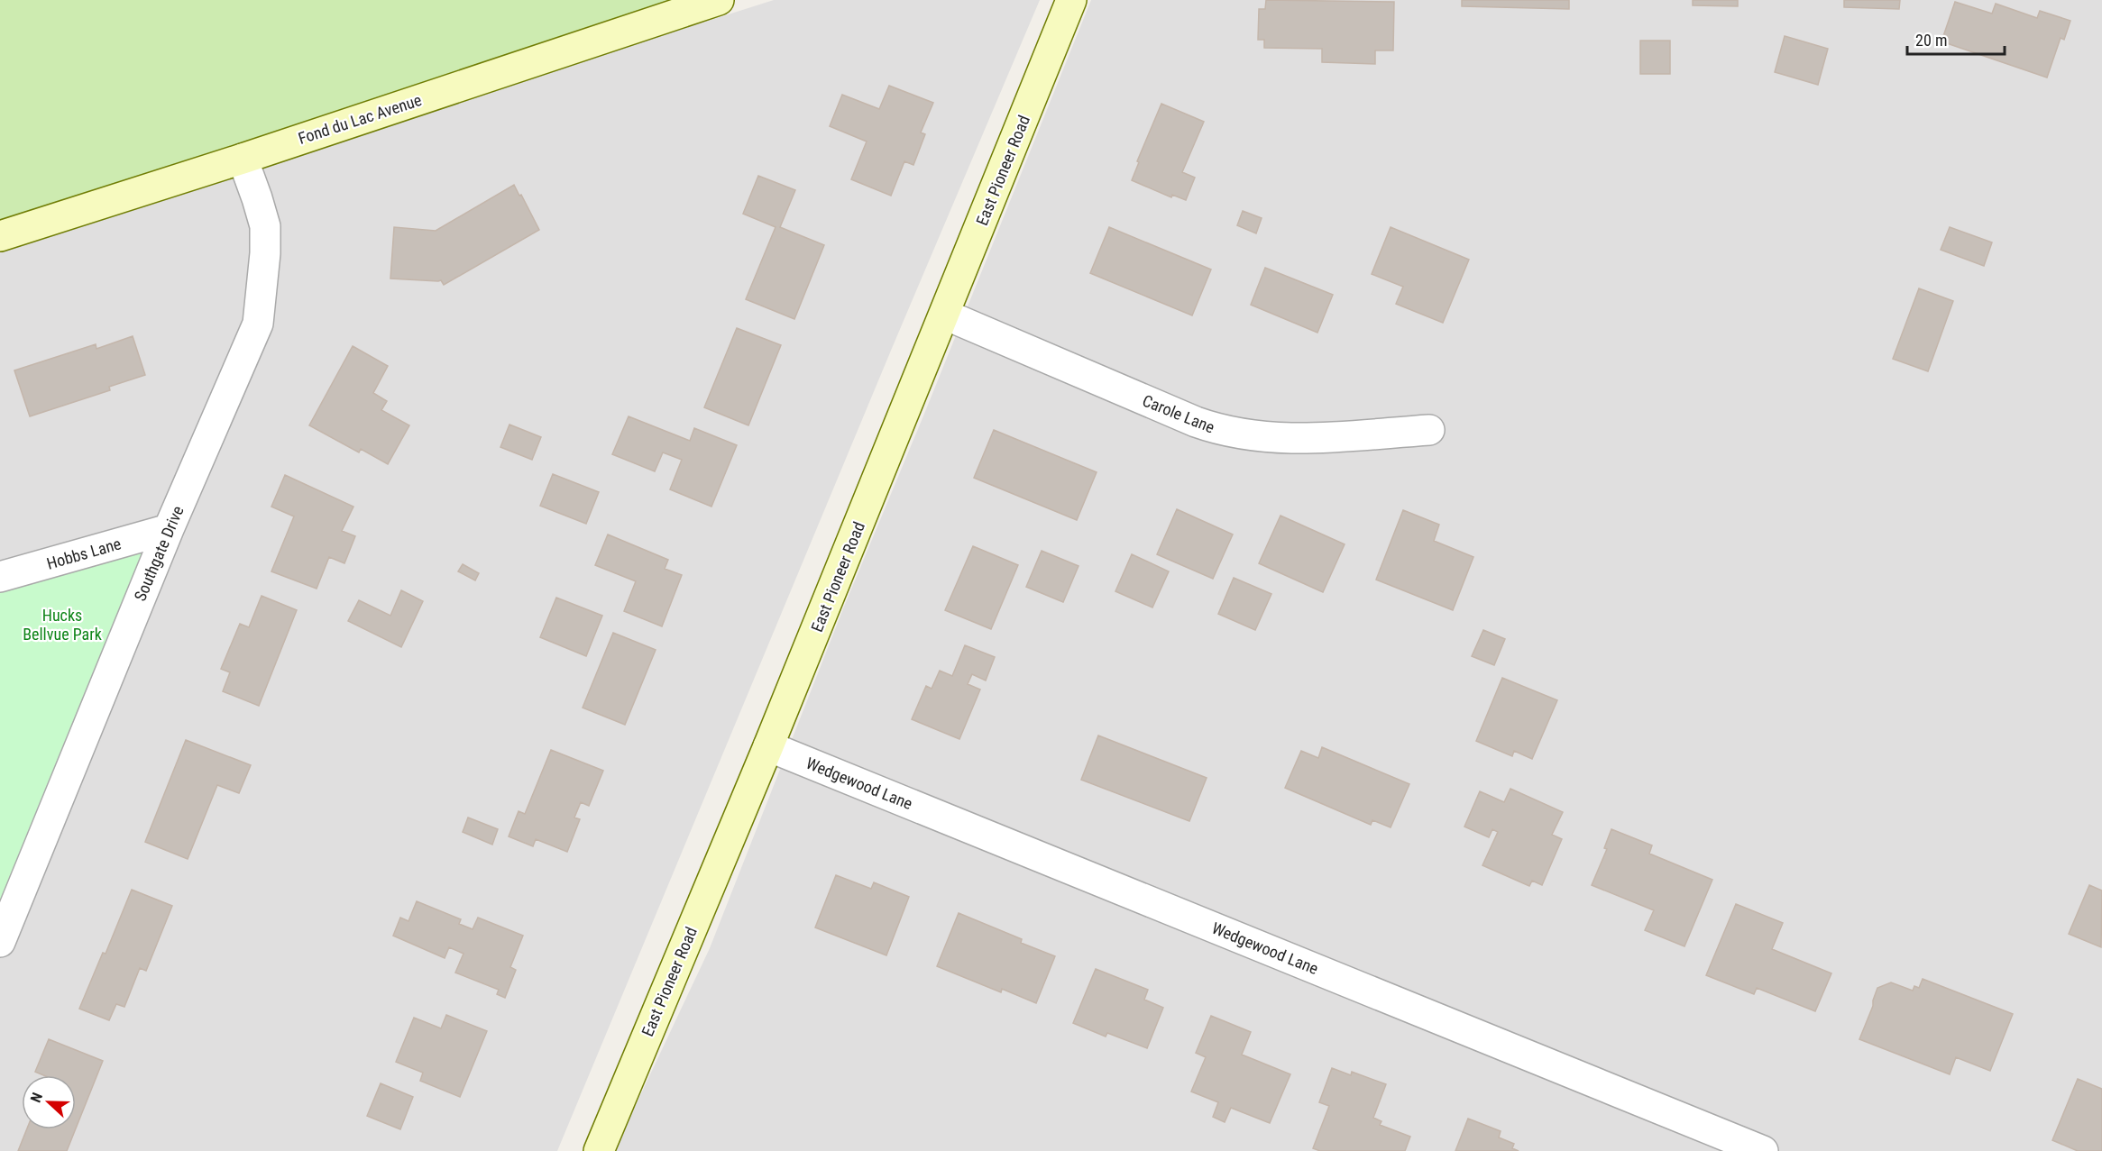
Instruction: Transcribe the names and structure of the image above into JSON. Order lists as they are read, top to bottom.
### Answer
{
  "streets": {
    "main road": ["Fond du Lac Avenue", "East Pioneer Road"],
    "street": [
      "Carole Lane",
      "Hobbs Lane",
      "Southgate Drive",
      "Wedgewood Lane"
    ]
  },
  "crossings": [
    ["Fond du Lac Avenue", "Southgate Drive"],
    ["East Pioneer Road", "Carole Lane"],
    ["East Pioneer Road", "Wedgewood Lane"],
    ["Hobbs Lane", "Southgate Drive"]
  ],
  "parks": ["Hucks Bellvue Park"],
  "scale_bar": "20 m",
  "north": "left"
}
